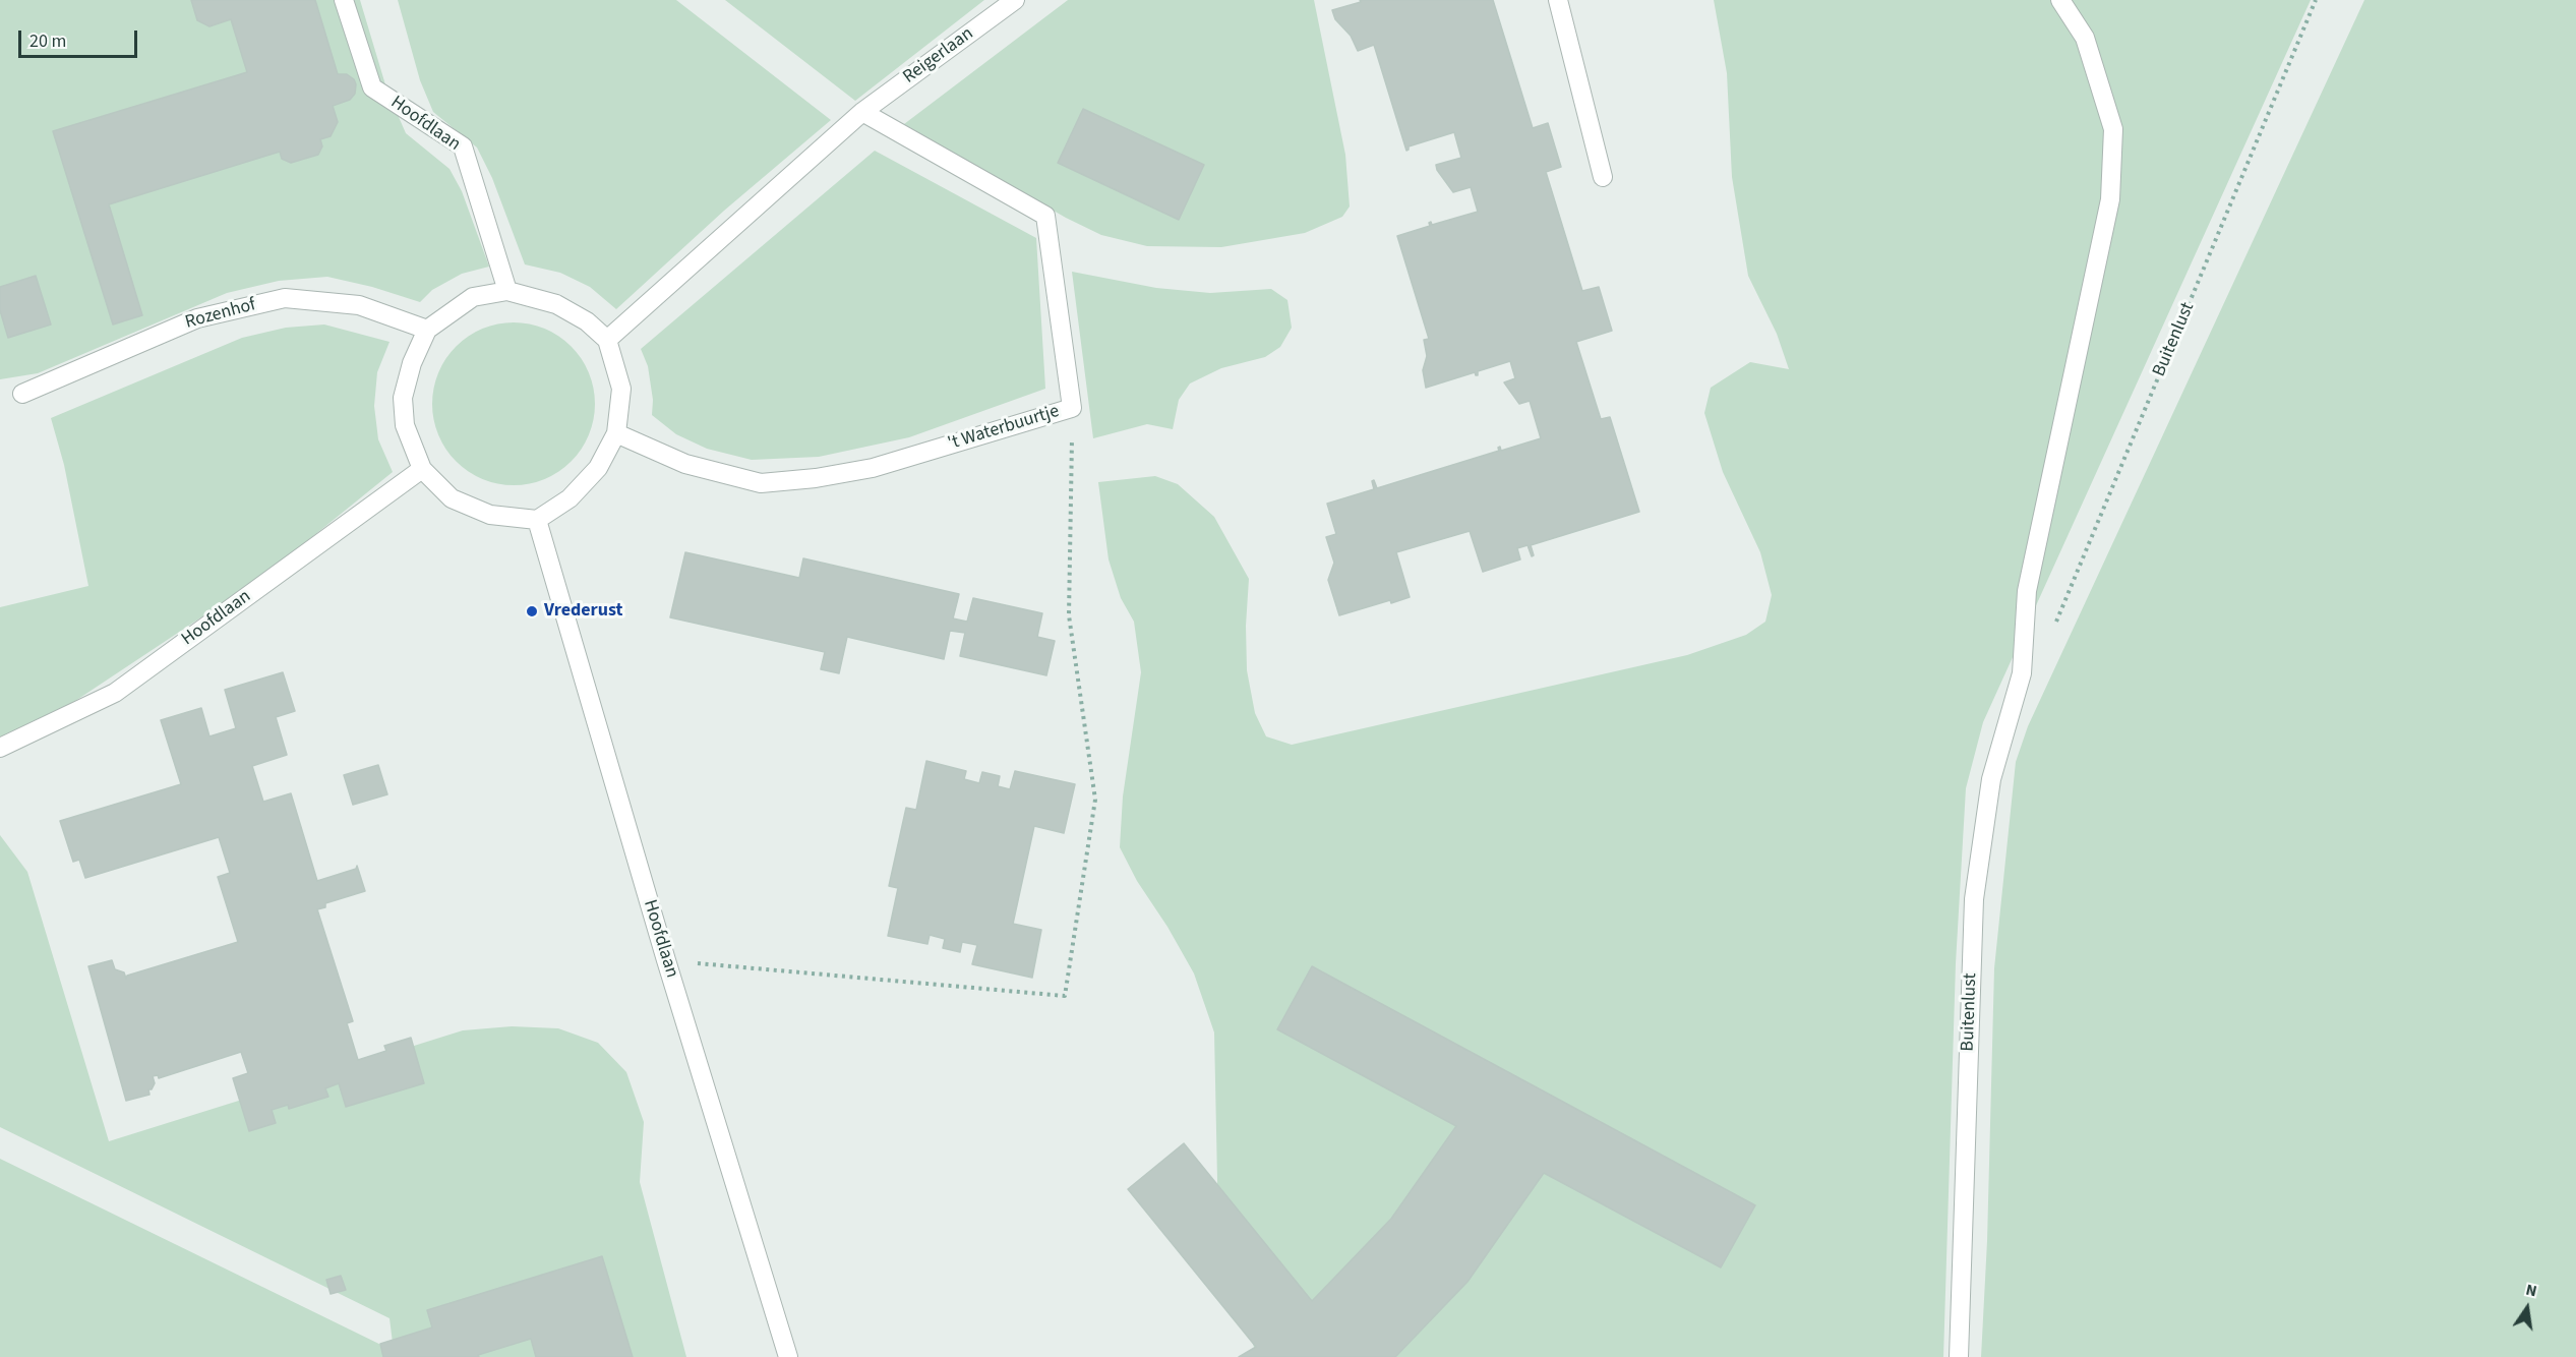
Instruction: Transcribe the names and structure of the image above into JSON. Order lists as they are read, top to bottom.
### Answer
{
  "streets": {
    "street": [
      "Reigerlaan",
      "Hoofdlaan",
      "Rozenhof",
      "Buitenlust",
      "'t Waterbuurtje"
    ]
  },
  "crossings": [
    ["Reigerlaan", "'t Waterbuurtje"]
  ],
  "places": ["Vrederust"],
  "scale_bar": "20 m",
  "north": "top"
}
